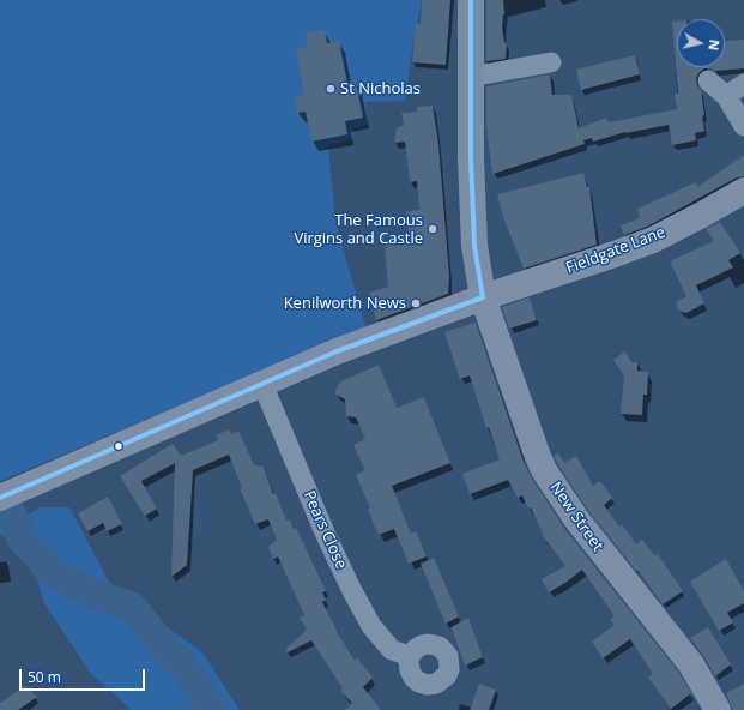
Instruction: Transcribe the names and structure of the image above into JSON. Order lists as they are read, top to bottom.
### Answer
{
  "streets": {
    "main road": ["Fieldgate Lane", "New Street"],
    "street": ["Pears Close"]
  },
  "crossings": [
    ["Fieldgate Lane", "New Street"],
    ["Fieldgate Lane", "Pears Close"]
  ],
  "places": ["St Nicholas", "The Famous Virgins and Castle", "Kenilworth News"],
  "scale_bar": "50 m",
  "north": "right"
}
